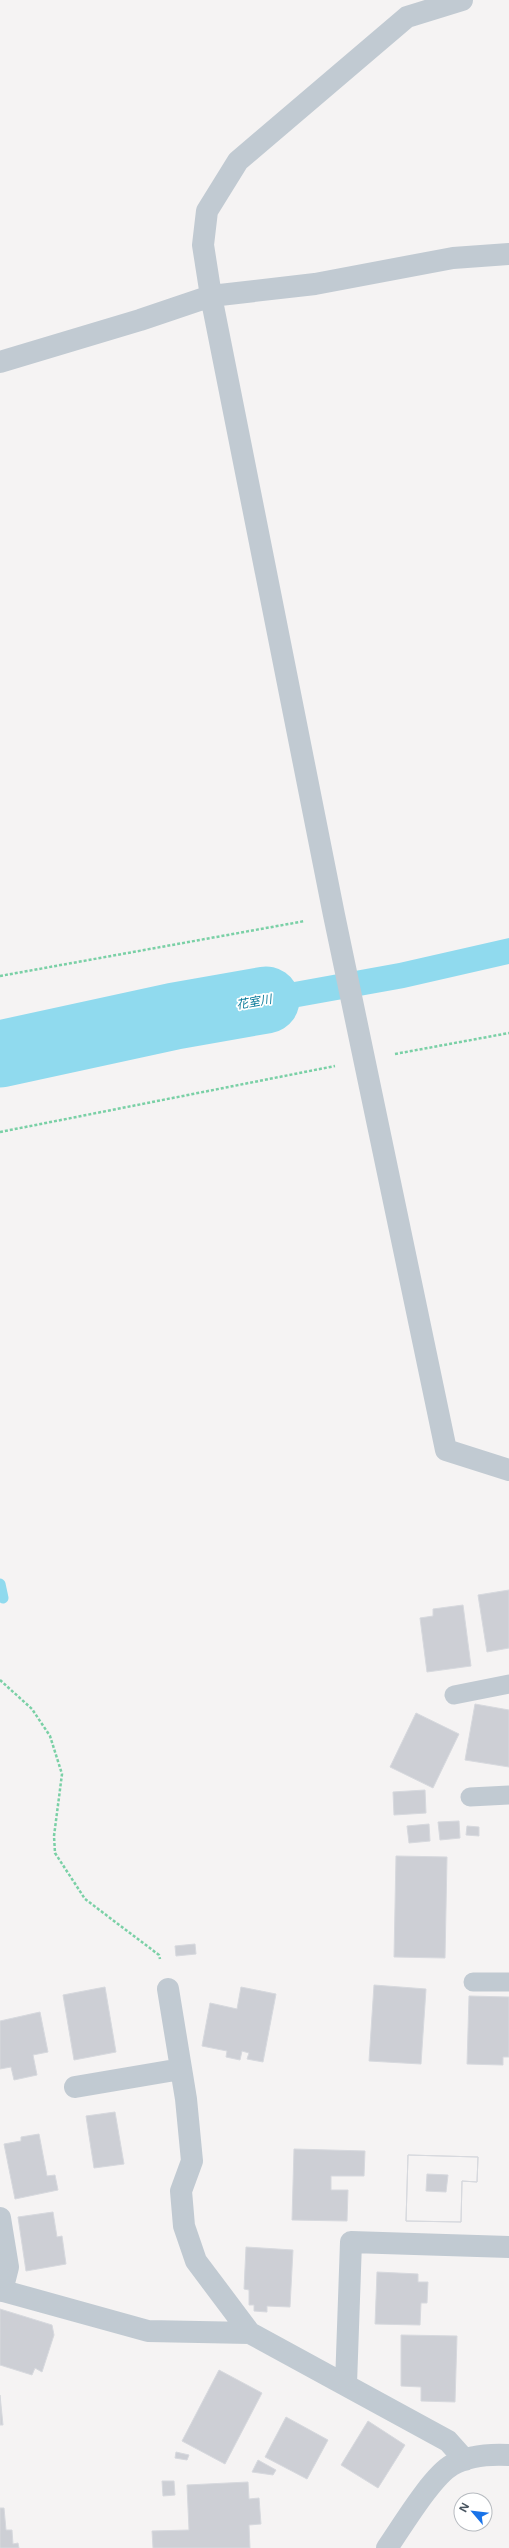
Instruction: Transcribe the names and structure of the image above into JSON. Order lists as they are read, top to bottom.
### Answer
{
  "water": ["花室川"],
  "north": "top left"
}
